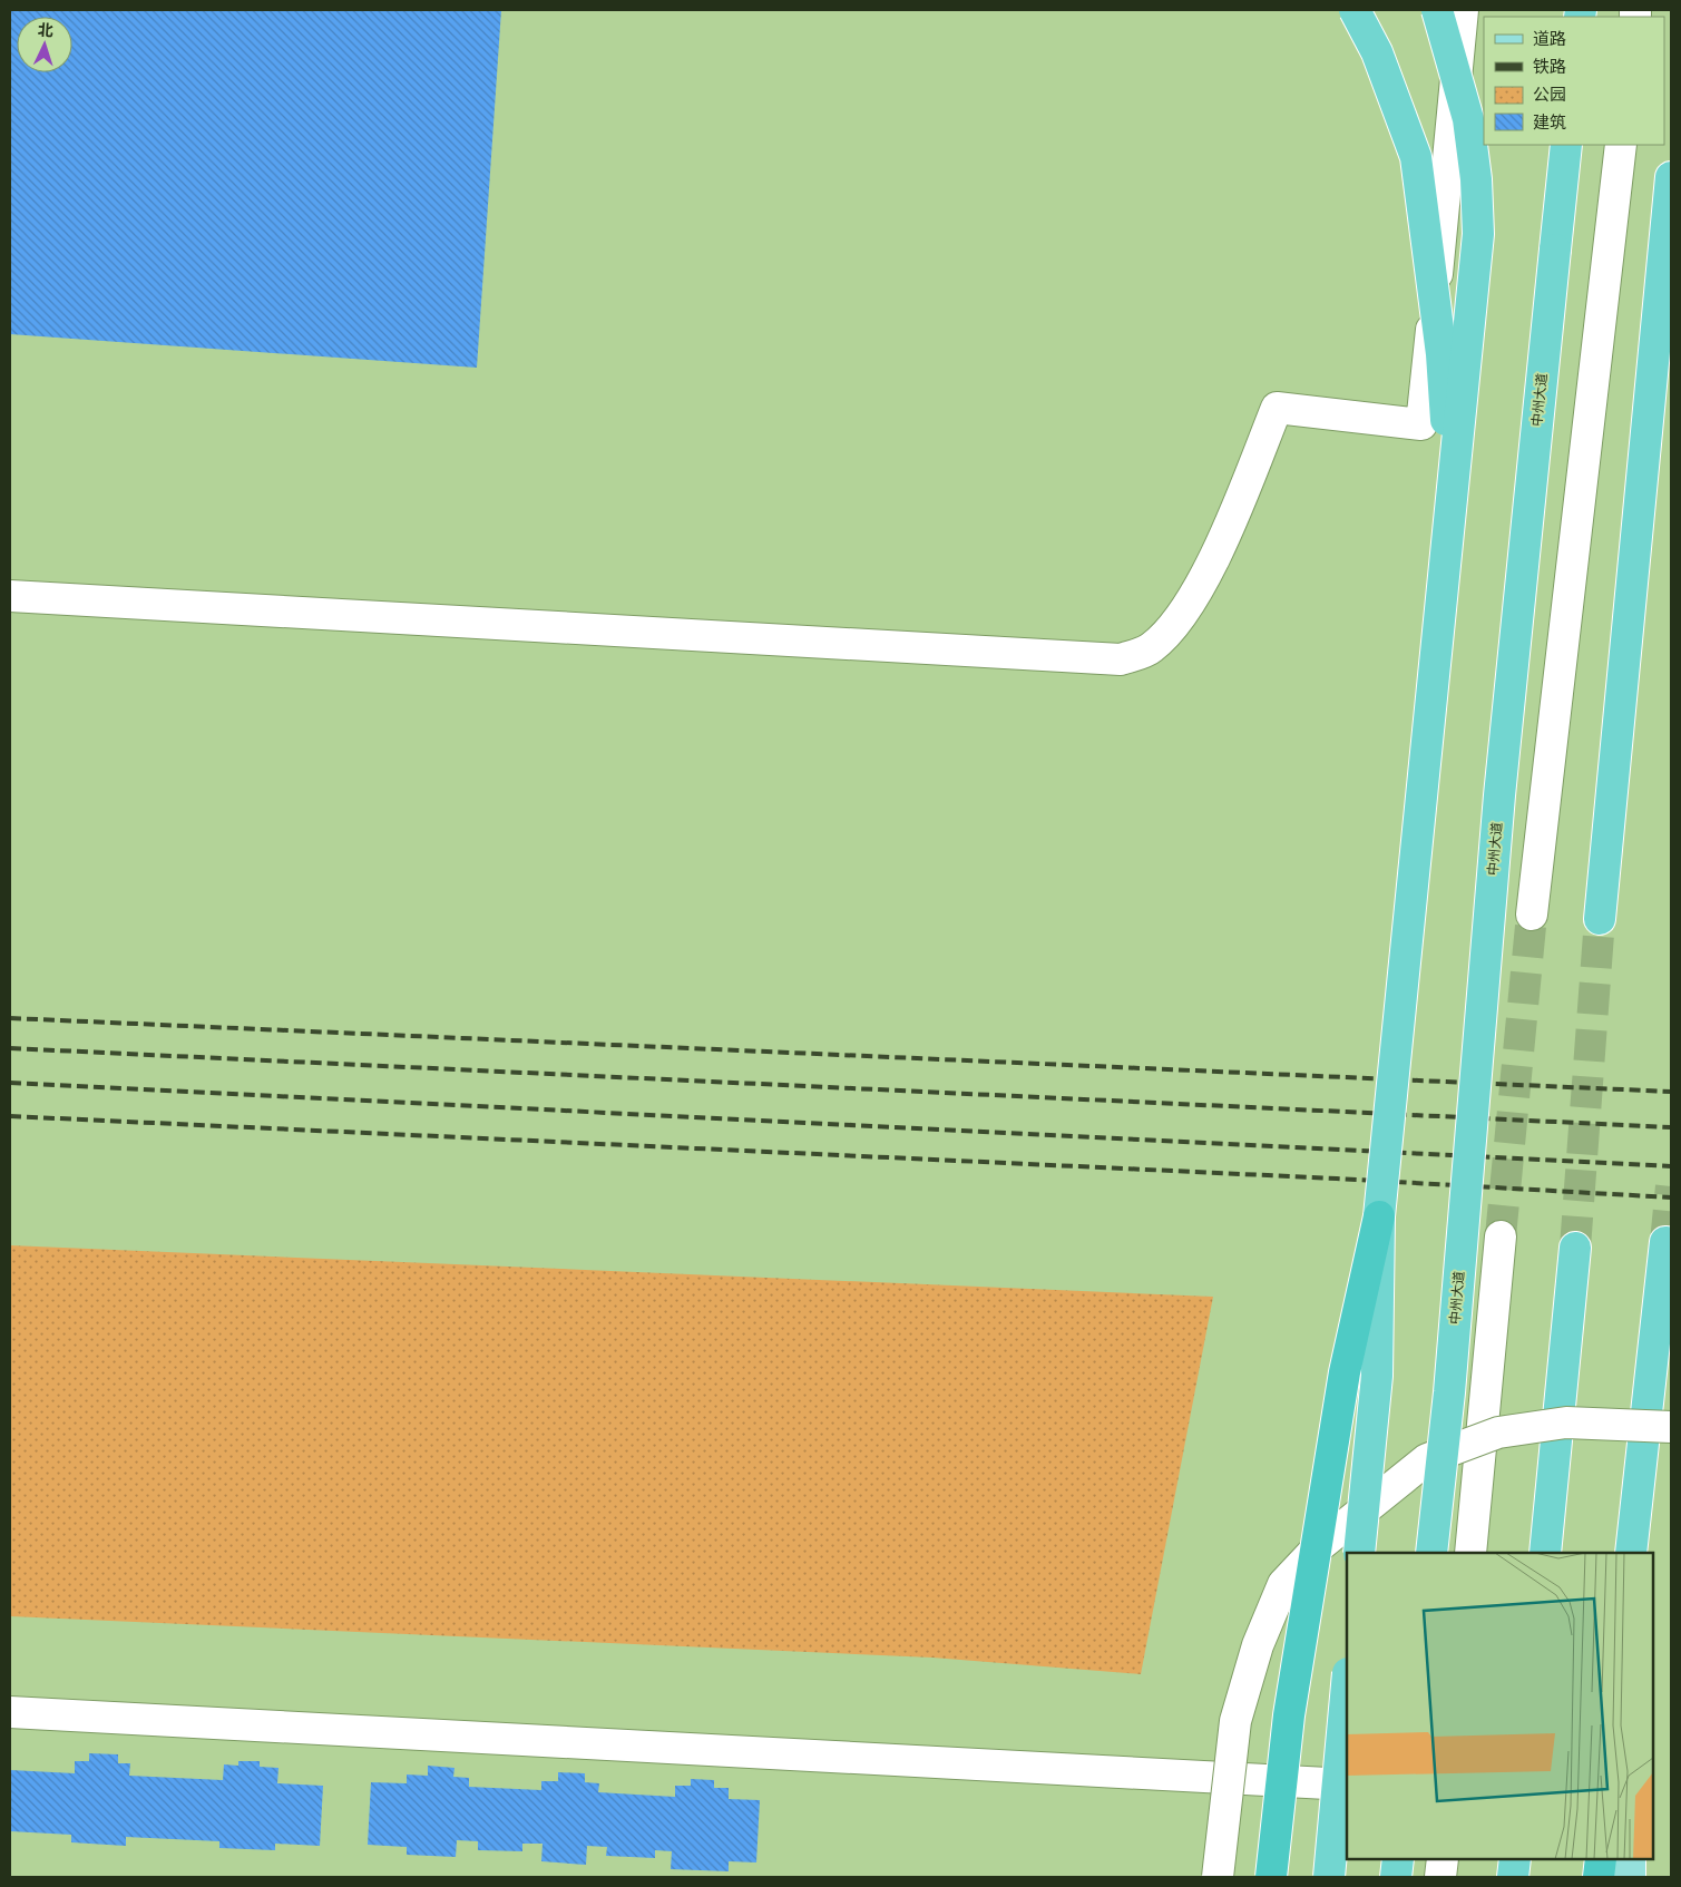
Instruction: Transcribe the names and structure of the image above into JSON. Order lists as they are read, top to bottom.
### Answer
{
  "streets": {
    "highway": ["中州大道"]
  },
  "legend": [
    "道路",
    "铁路",
    "公园",
    "建筑"
  ],
  "north": "top"
}
